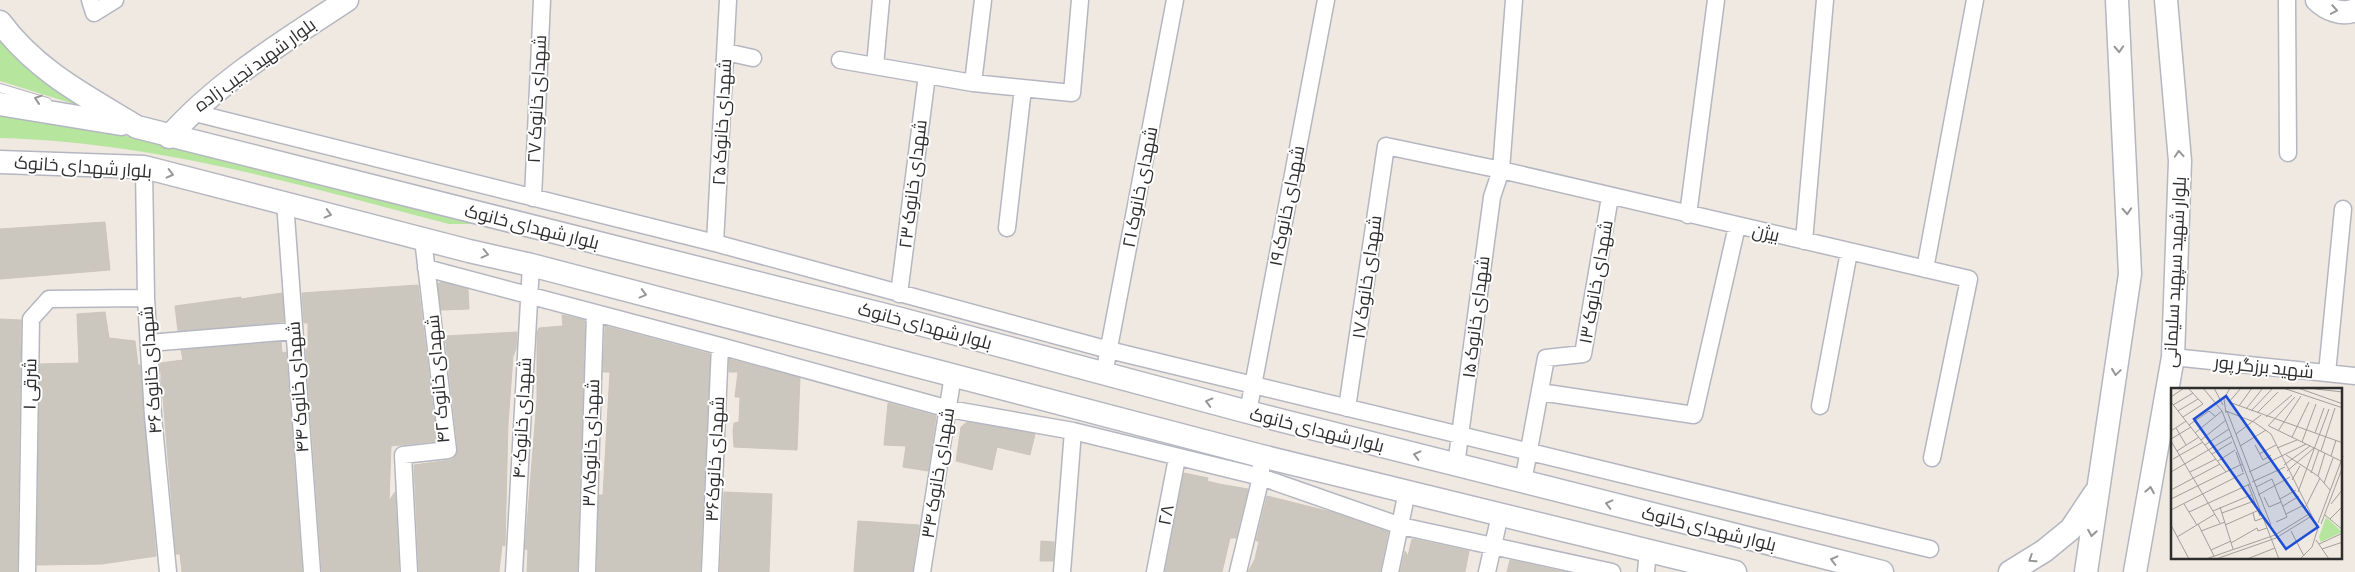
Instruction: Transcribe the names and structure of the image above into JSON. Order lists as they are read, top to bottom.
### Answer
{
  "streets": {
    "main road": ["بلوار شهید نجیب زاده", "بلوار شهدای خانوک", "بلوار شهید سپهبد سلیمانی"],
    "street": [
      "شهدای خانوک ۲۷",
      "شهدای خانوک ۲۵",
      "شهدای خانوک ۲۳",
      "شهدای خانوک ۲۱",
      "شهدای خانوک ۱۹",
      "بیژن",
      "شهدای خانوک ۱۷",
      "شهدای خانوک ۱۳",
      "شهدای خانوک ۱۵",
      "شهید برزگر پور",
      "۴۶ شهدای خانوک",
      "شهدای خانوک ۴۲",
      "شرقی ۱",
      "۴۴ شهدای خانوک",
      "شهدای خانوک۴۰",
      "شهدای خانوک۳۸",
      "شهدای خانوک۳۶",
      "۳۴ شهدای خانوک",
      "۲۸"
    ]
  },
  "crossings": [
    ["بلوار شهید نجیب زاده", "بلوار شهدای خانوک"],
    ["بلوار شهدای خانوک", "شهدای خانوک ۲۱"],
    ["بلوار شهدای خانوک", "شهدای خانوک ۱۹"],
    ["بلوار شهدای خانوک", "شهدای خانوک ۱۳"],
    ["بلوار شهدای خانوک", "شهدای خانوک ۱۵"],
    ["بلوار شهدای خانوک", "۴۶ شهدای خانوک"],
    ["بلوار شهدای خانوک", "شهدای خانوک ۴۲"],
    ["بلوار شهدای خانوک", "۴۴ شهدای خانوک"],
    ["بلوار شهدای خانوک", "شهدای خانوک۴۰"],
    ["بلوار شهدای خانوک", "۳۴ شهدای خانوک"],
    ["بیژن", "شهدای خانوک ۱۷"],
    ["بیژن", "شهدای خانوک ۱۳"],
    ["بیژن", "شهدای خانوک ۱۵"],
    ["بلوار شهید سپهبد سلیمانی", "شهید برزگر پور"],
    ["۴۶ شهدای خانوک", "شرقی ۱"]
  ]
}
